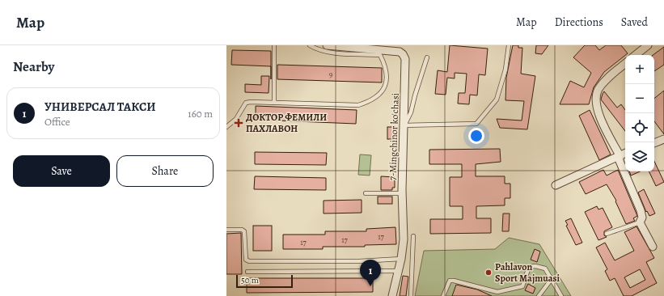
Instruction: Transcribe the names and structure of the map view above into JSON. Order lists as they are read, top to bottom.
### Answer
{
  "streets": {
    "street": ["7-Mingchinor ko'chasi"]
  },
  "places": {
    "health": ["ДОКТОР ФЕМИЛИ ПАХЛАВОН"],
    "other": ["Pahlavon Sport Majmuasi"]
  },
  "house_numbers": [
    "9",
    "17",
    "17",
    "17"
  ],
  "scale_bar": "50 m",
  "page": {
    "header": "Map",
    "nav": ["Map", "Directions", "Saved"],
    "heading": "Nearby",
    "map_buttons": ["+", "−"],
    "list": [
      {
        "mark": "1",
        "name": "УНИВЕРСАЛ ТАКСИ",
        "note": "Office",
        "value": "160 m"
      }
    ],
    "buttons": ["Save", "Share"],
    "pins": "1",
    "scale": "50 m"
  }
}
